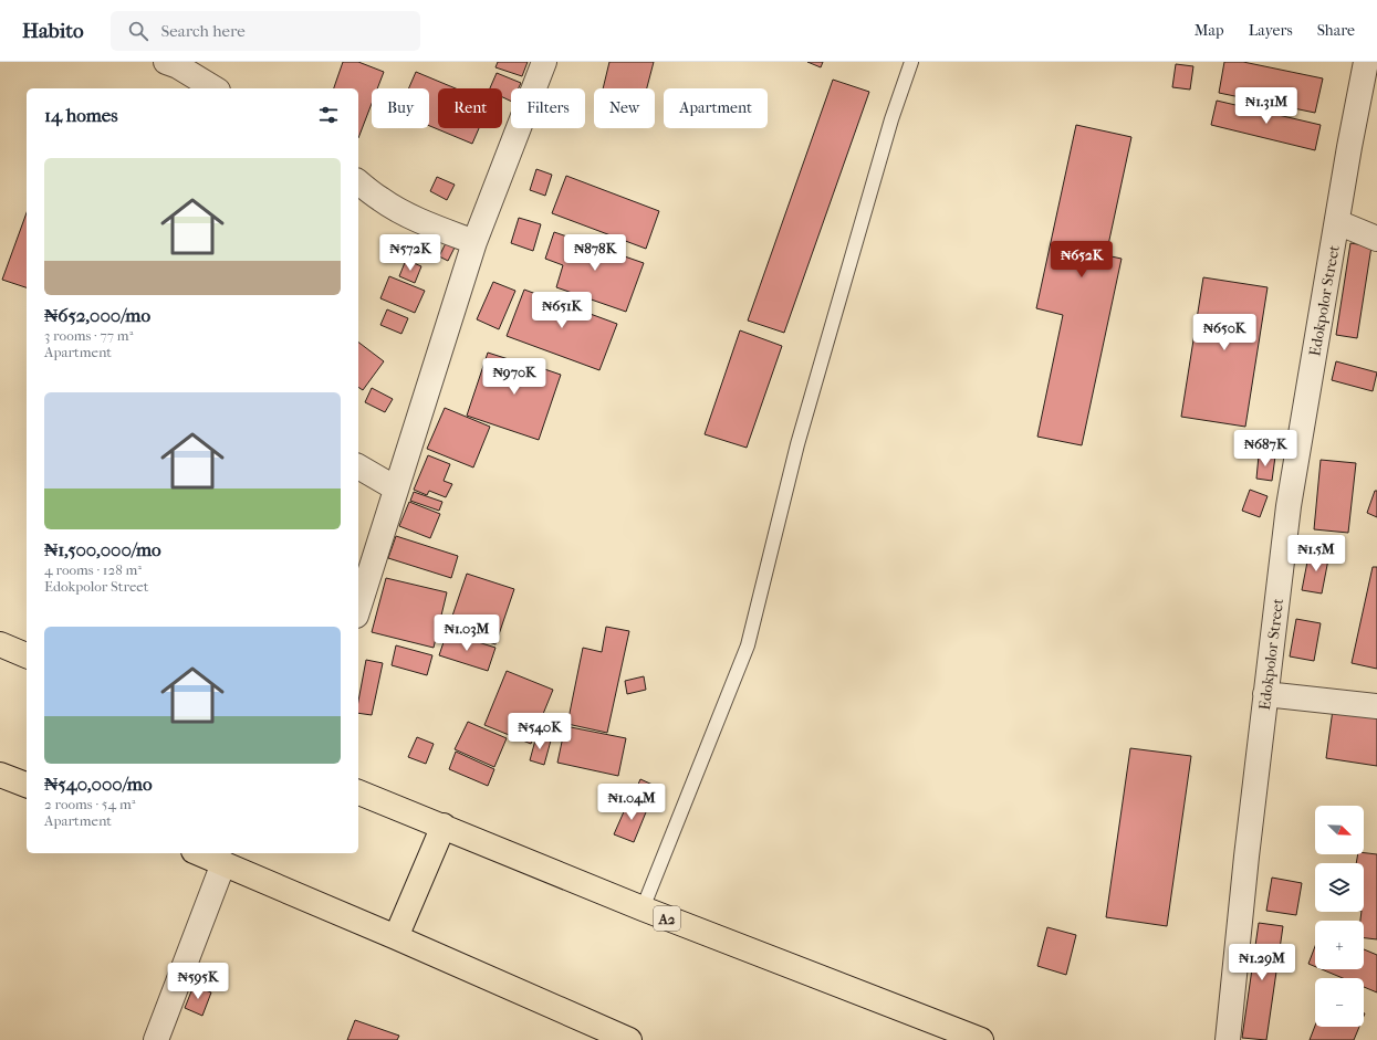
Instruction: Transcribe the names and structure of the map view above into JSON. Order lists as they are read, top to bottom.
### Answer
{
  "streets": {
    "highway": ["A2"],
    "street": ["Edokpolor Street"]
  },
  "north": "bottom right",
  "page": {
    "header": "Habito",
    "search": "Search here",
    "nav": ["Map", "Layers", "Share"],
    "price": [
      "₦1.31M",
      "₦572K",
      "₦878K",
      "₦652K",
      "₦651K",
      "₦650K",
      "₦970K",
      "₦687K",
      "₦1.5M",
      "₦1.03M",
      "₦540K",
      "₦1.04M",
      "₦1.29M",
      "₦595K"
    ],
    "chip": [
      "Buy",
      "Rent",
      "Filters",
      "New",
      "Apartment"
    ],
    "heading": "14 homes",
    "list": [
      {
        "name": "₦652,000/mo",
        "note": "3 rooms · 77 m² · Apartment"
      },
      {
        "name": "₦1,500,000/mo",
        "note": "4 rooms · 128 m² · Edokpolor Street"
      },
      {
        "name": "₦540,000/mo",
        "note": "2 rooms · 54 m² · Apartment"
      }
    ],
    "map_buttons": ["+", "−"]
  }
}
